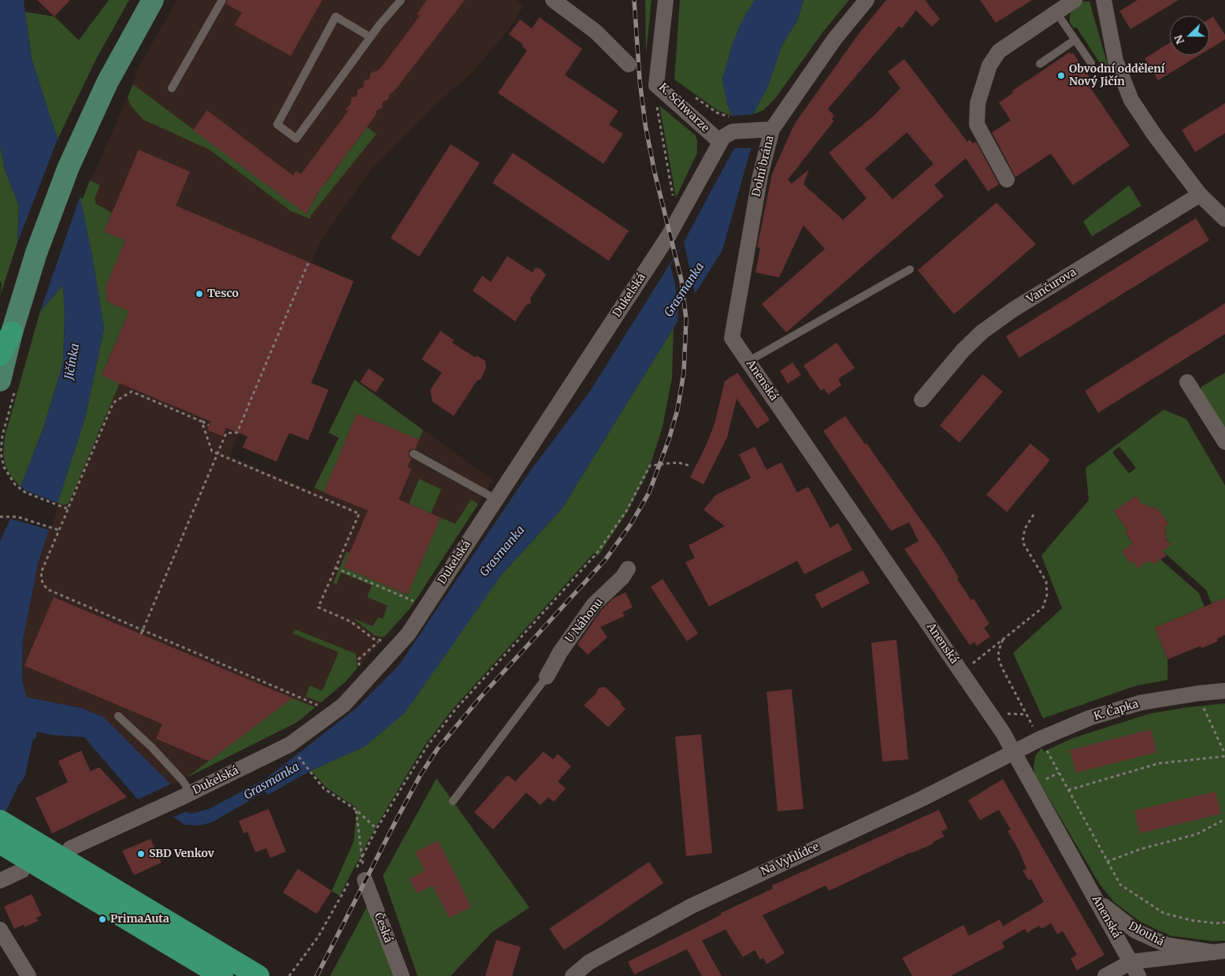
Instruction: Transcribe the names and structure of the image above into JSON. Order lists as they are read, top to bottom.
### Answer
{
  "streets": {
    "street": [
      "K. Schwarze",
      "Dolní brána",
      "Vančurova",
      "Dukelská",
      "Anenská",
      "U Náhonu",
      "K. Čapka",
      "Na Vyhlídce",
      "Česká",
      "Dlouhá"
    ]
  },
  "crossings": [
    ["K. Schwarze", "Dukelská"],
    ["Dolní brána", "Anenská"],
    ["Anenská", "K. Čapka"],
    ["Anenská", "Na Vyhlídce"],
    ["Anenská", "Dlouhá"],
    ["K. Čapka", "Na Vyhlídce"]
  ],
  "water": ["Grasmanka", "Jičínka"],
  "places": [
    "Obvodní oddělení Nový Jičín",
    "Tesco",
    "SBD Venkov",
    "PrimaAuta"
  ],
  "north": "left"
}
